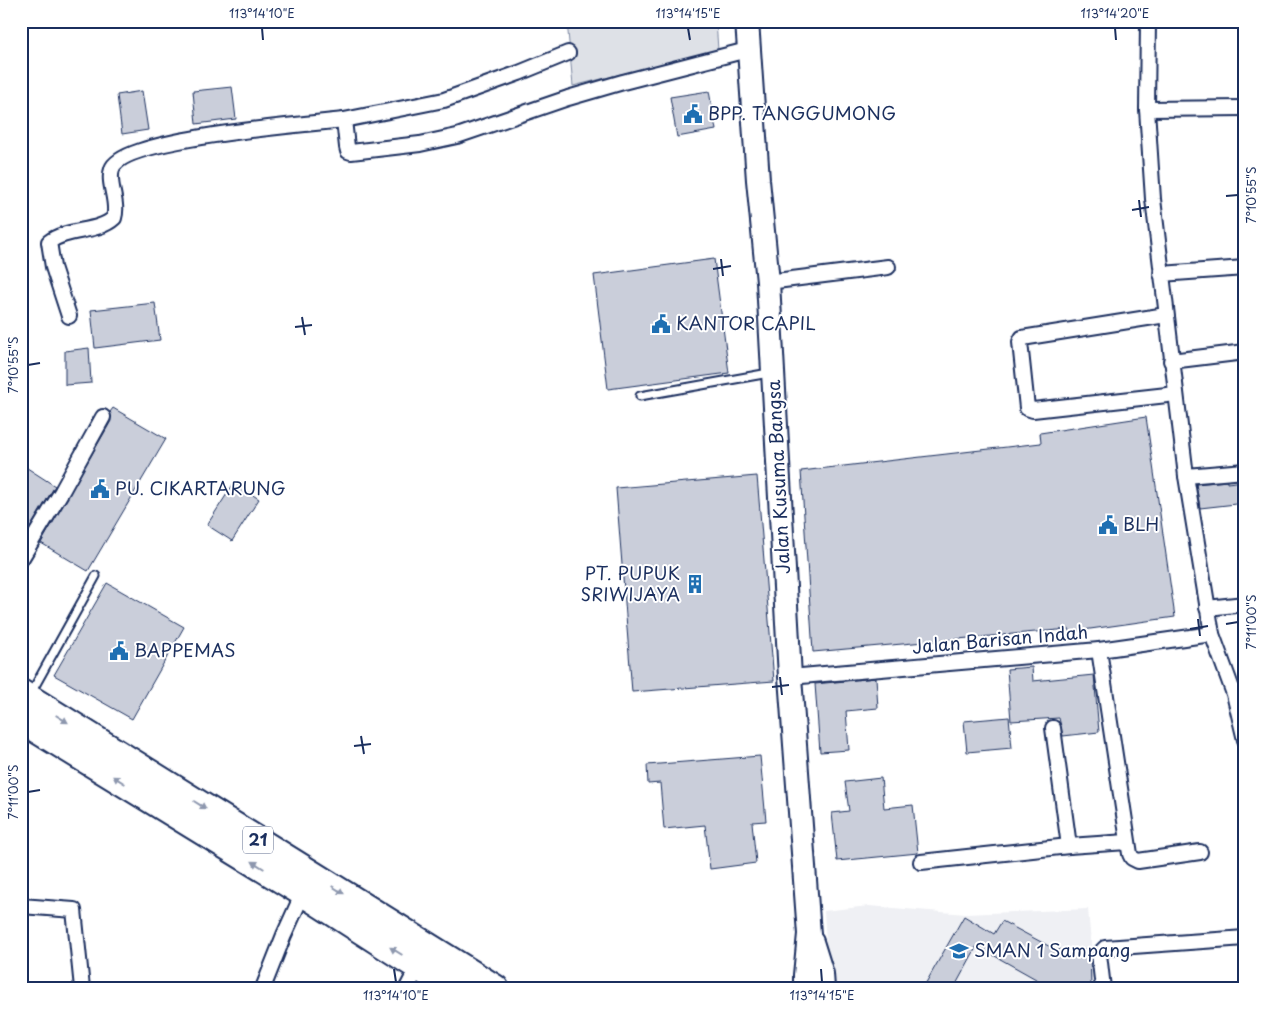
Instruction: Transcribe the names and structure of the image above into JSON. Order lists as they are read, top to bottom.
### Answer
{
  "streets": {
    "highway": ["21"],
    "main road": ["Jalan Kusuma Bangsa"],
    "street": ["Jalan Barisan Indah"]
  },
  "crossings": [
    ["Jalan Kusuma Bangsa", "Jalan Barisan Indah"]
  ],
  "places": {
    "public building": [
      "BPP. TANGGUMONG",
      "KANTOR CAPIL",
      "PU. CIKARTARUNG",
      "BLH",
      "BAPPEMAS"
    ],
    "building": ["PT. PUPUK SRIWIJAYA"],
    "school or university": ["SMAN 1 Sampang"]
  },
  "coordinates": [
    "113°14'10\"E",
    "113°14'15\"E",
    "113°14'20\"E",
    "7°10'55\"S",
    "7°11'00\"S"
  ]
}
